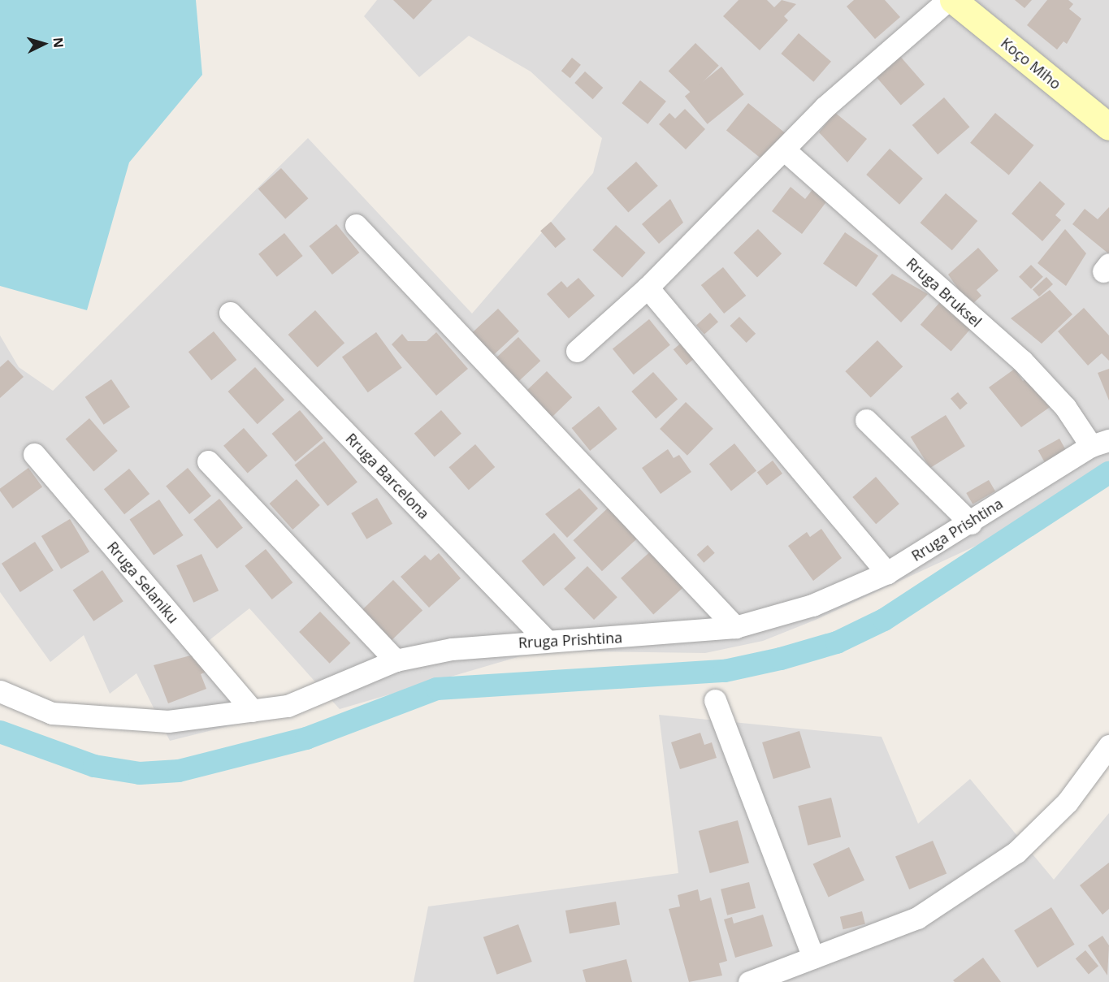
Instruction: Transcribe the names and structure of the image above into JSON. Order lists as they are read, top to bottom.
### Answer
{
  "streets": {
    "street": [
      "Koço Miho",
      "Rruga Bruksel",
      "Rruga Barcelona",
      "Rruga Prishtina",
      "Rruga Selaniku"
    ]
  },
  "crossings": [
    ["Rruga Bruksel", "Rruga Prishtina"],
    ["Rruga Barcelona", "Rruga Prishtina"],
    ["Rruga Prishtina", "Rruga Selaniku"]
  ],
  "north": "right"
}
